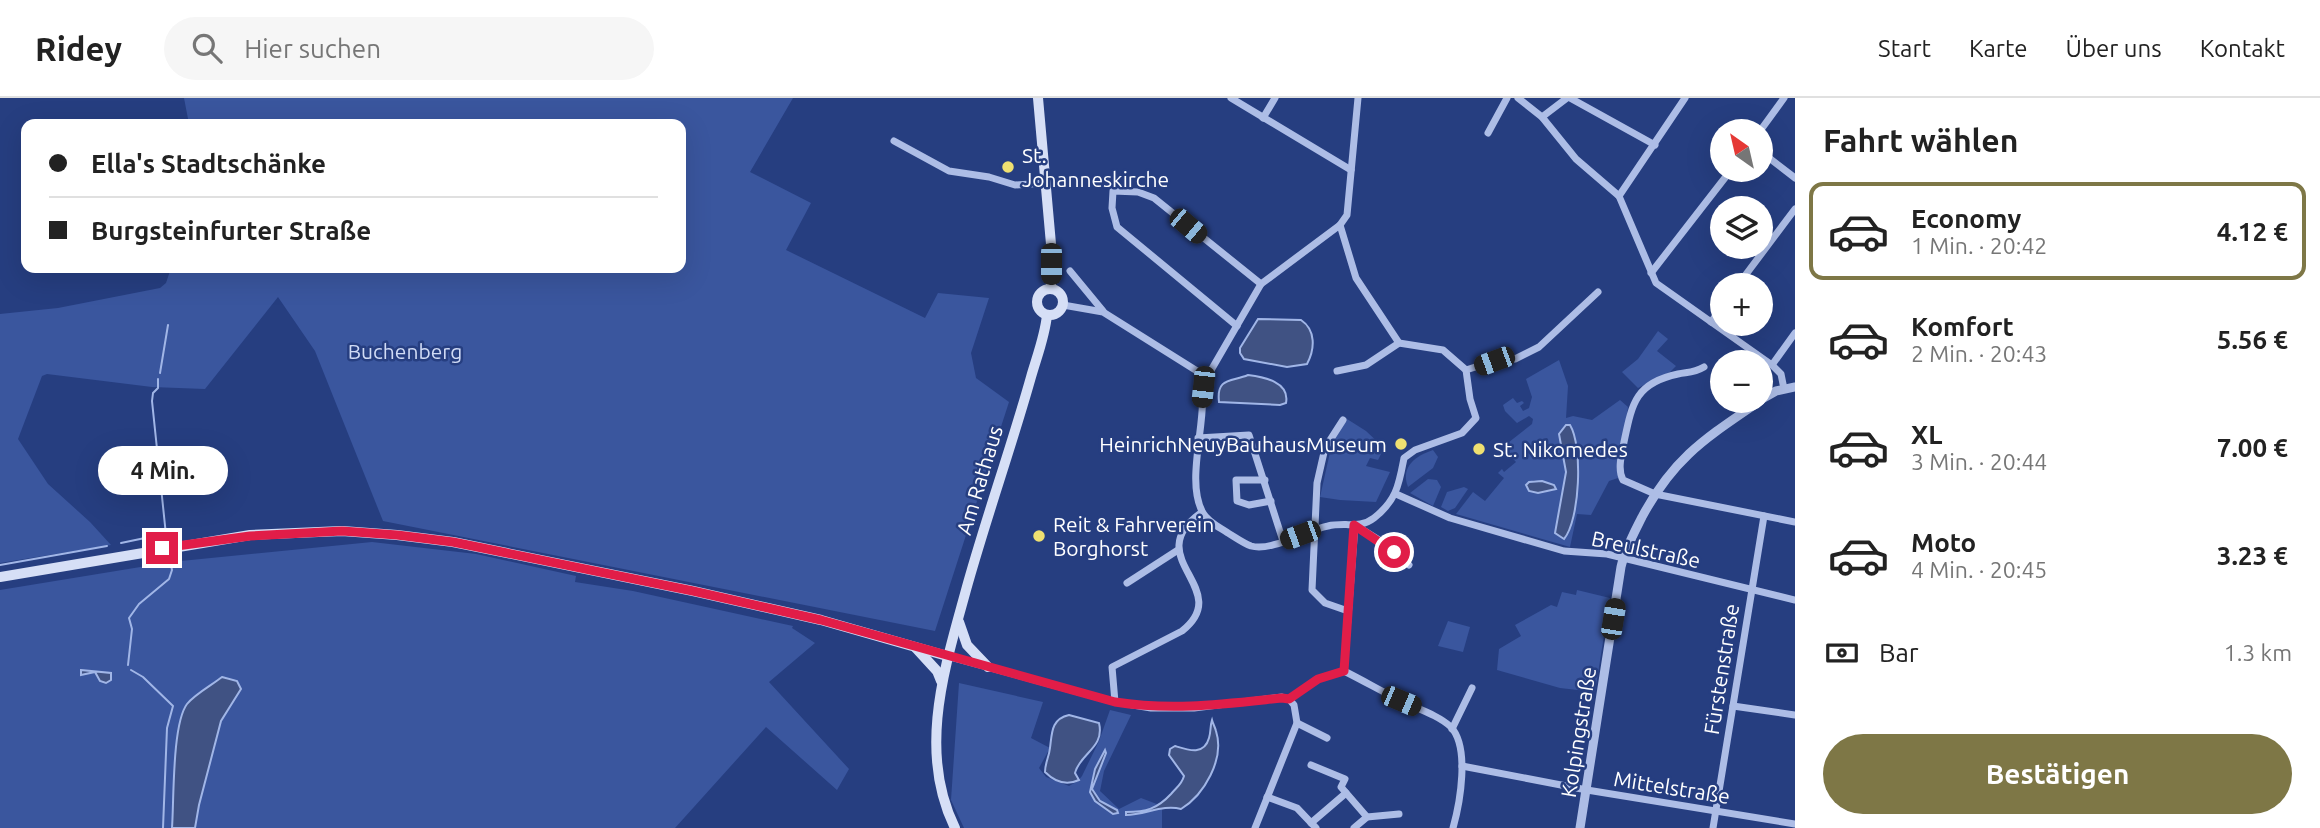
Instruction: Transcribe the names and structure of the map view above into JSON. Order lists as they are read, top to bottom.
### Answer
{
  "streets": {
    "main road": ["Am Rathaus"],
    "street": [
      "Breulstraße",
      "Fürstenstraße",
      "Kolpingstraße",
      "Mittelstraße"
    ]
  },
  "crossings": [
    ["Breulstraße", "Fürstenstraße"],
    ["Breulstraße", "Kolpingstraße"],
    ["Fürstenstraße", "Mittelstraße"],
    ["Kolpingstraße", "Mittelstraße"]
  ],
  "parks": ["Buchenberg"],
  "places": [
    "St. Johanneskirche",
    "HeinrichNeuyBauhausMuseum",
    "St. Nikomedes",
    "Reit & Fahrverein Borghorst"
  ],
  "north": "top left",
  "page": {
    "header": "Ridey",
    "search": "Hier suchen",
    "nav": [
      "Start",
      "Karte",
      "Über uns",
      "Kontakt"
    ],
    "heading": "Fahrt wählen",
    "map_buttons": ["+", "−"],
    "banner": ["Ella's Stadtschänke", "Burgsteinfurter Straße"],
    "list": [
      {
        "name": "Economy",
        "note": "1 Min. · 20:42",
        "value": "4.12 €"
      },
      {
        "name": "Komfort",
        "note": "2 Min. · 20:43",
        "value": "5.56 €"
      },
      {
        "name": "XL",
        "note": "3 Min. · 20:44",
        "value": "7.00 €"
      },
      {
        "name": "Moto",
        "note": "4 Min. · 20:45",
        "value": "3.23 €"
      }
    ],
    "bubble": "4 Min.",
    "pay": ["Bar", "1.3 km"],
    "buttons": "Bestätigen"
  }
}
